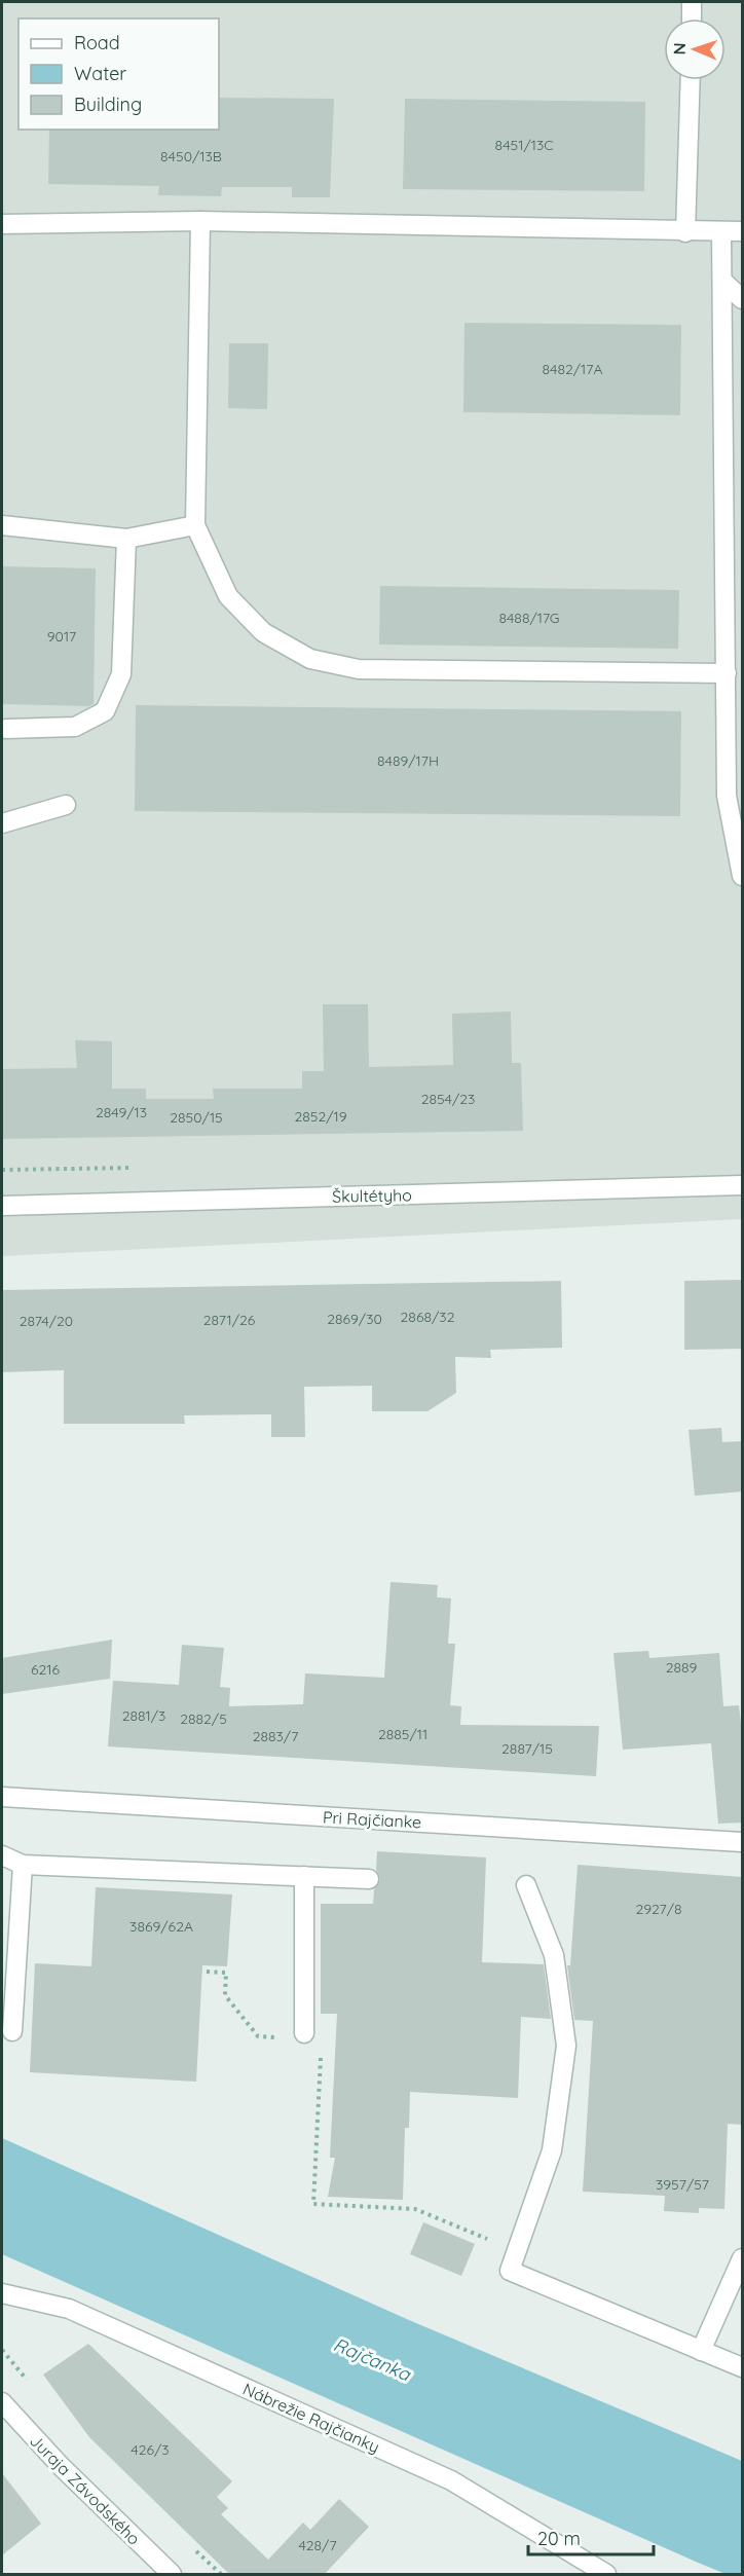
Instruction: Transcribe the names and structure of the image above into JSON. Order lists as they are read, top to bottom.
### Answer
{
  "streets": {
    "street": [
      "Škultétyho",
      "Pri Rajčianke",
      "Nábrežie Rajčianky",
      "Juraja Závodského"
    ]
  },
  "water": ["Rajčanka"],
  "house_numbers": [
    "8451/13C",
    "8450/13B",
    "8482/17A",
    "8488/17G",
    "9017",
    "8489/17H",
    "2854/23",
    "2849/13",
    "2852/19",
    "2850/15",
    "2868/32",
    "2869/30",
    "2871/26",
    "2874/20",
    "2889",
    "6216",
    "2881/3",
    "2882/5",
    "2885/11",
    "2883/7",
    "2887/15",
    "2927/8",
    "3869/62A",
    "3957/57",
    "426/3",
    "428/7"
  ],
  "legend": ["Road", "Water", "Building"],
  "scale_bar": "20 m",
  "north": "left"
}
